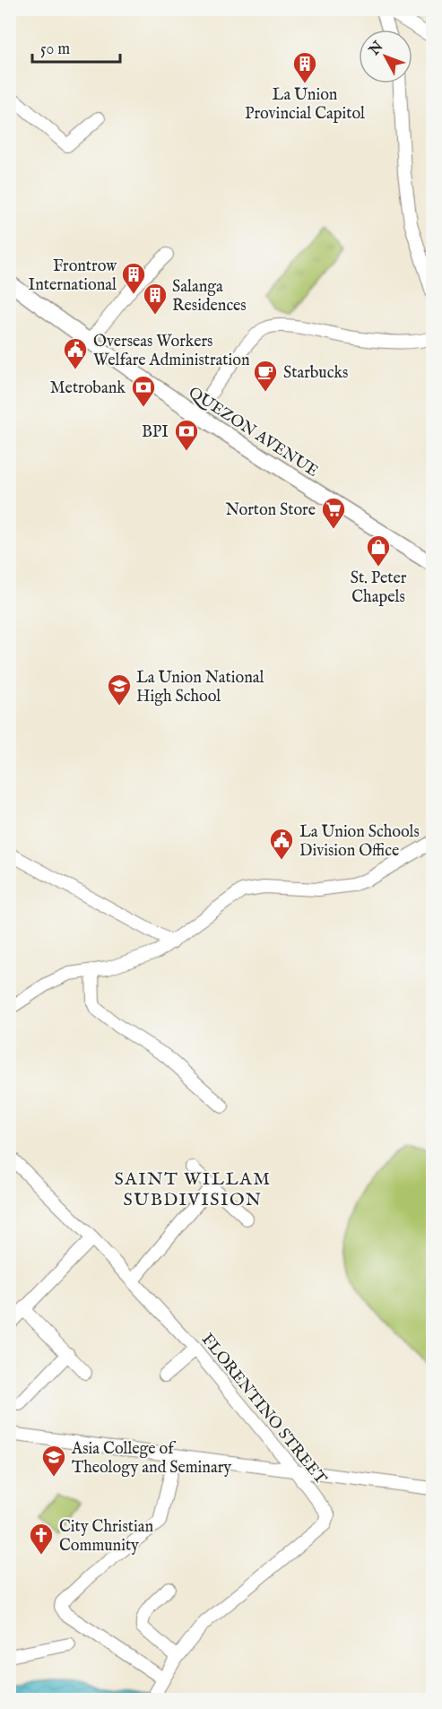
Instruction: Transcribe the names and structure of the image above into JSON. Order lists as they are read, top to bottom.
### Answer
{
  "streets": {
    "main road": ["QUEZON AVENUE"],
    "street": ["FLORENTINO STREET"]
  },
  "districts": ["SAINT WILLAM SUBDIVISION"],
  "places": {
    "building": ["La Union Provincial Capitol", "Frontrow International", "Salanga Residences"],
    "public building": ["Overseas Workers Welfare Administration", "La Union Schools Division Office"],
    "cafe": ["Starbucks"],
    "bank": ["Metrobank", "BPI"],
    "supermarket": ["Norton Store"],
    "shop": ["St. Peter Chapels"],
    "school or university": ["La Union National High School", "Asia College of Theology and Seminary"],
    "church": ["City Christian Community"]
  },
  "scale_bar": "50 m",
  "north": "top left"
}
